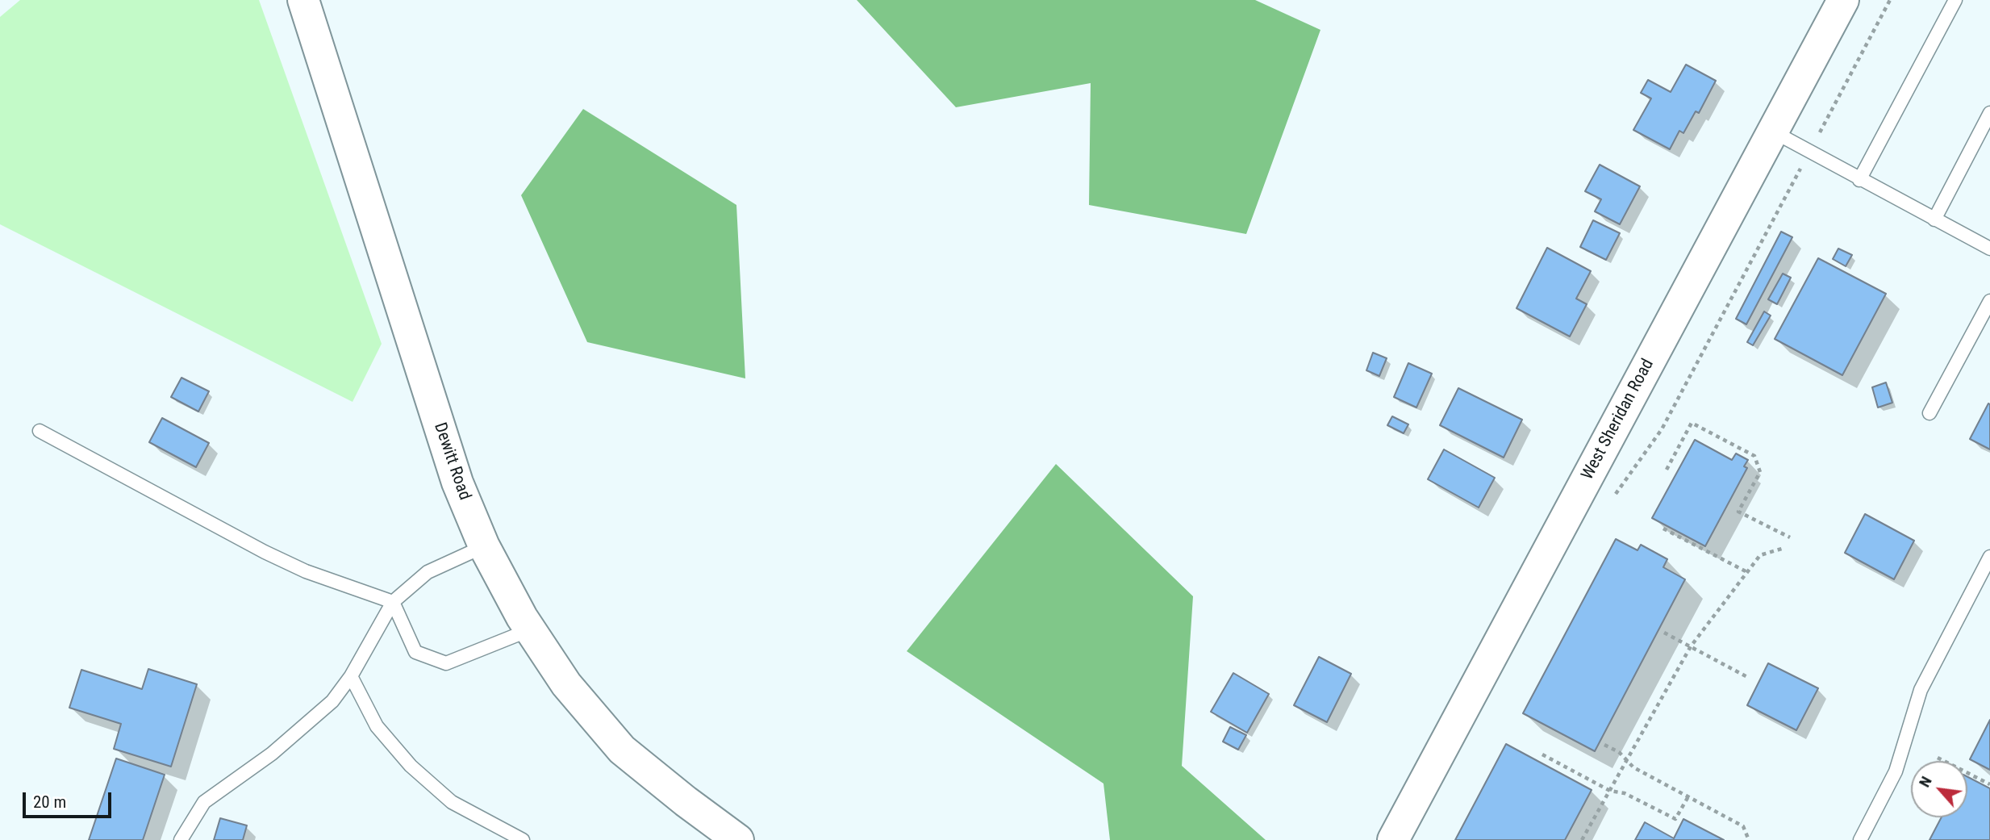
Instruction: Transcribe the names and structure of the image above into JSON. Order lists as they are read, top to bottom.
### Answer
{
  "streets": {
    "street": ["West Sheridan Road", "Dewitt Road"]
  },
  "scale_bar": "20 m",
  "north": "top left"
}
